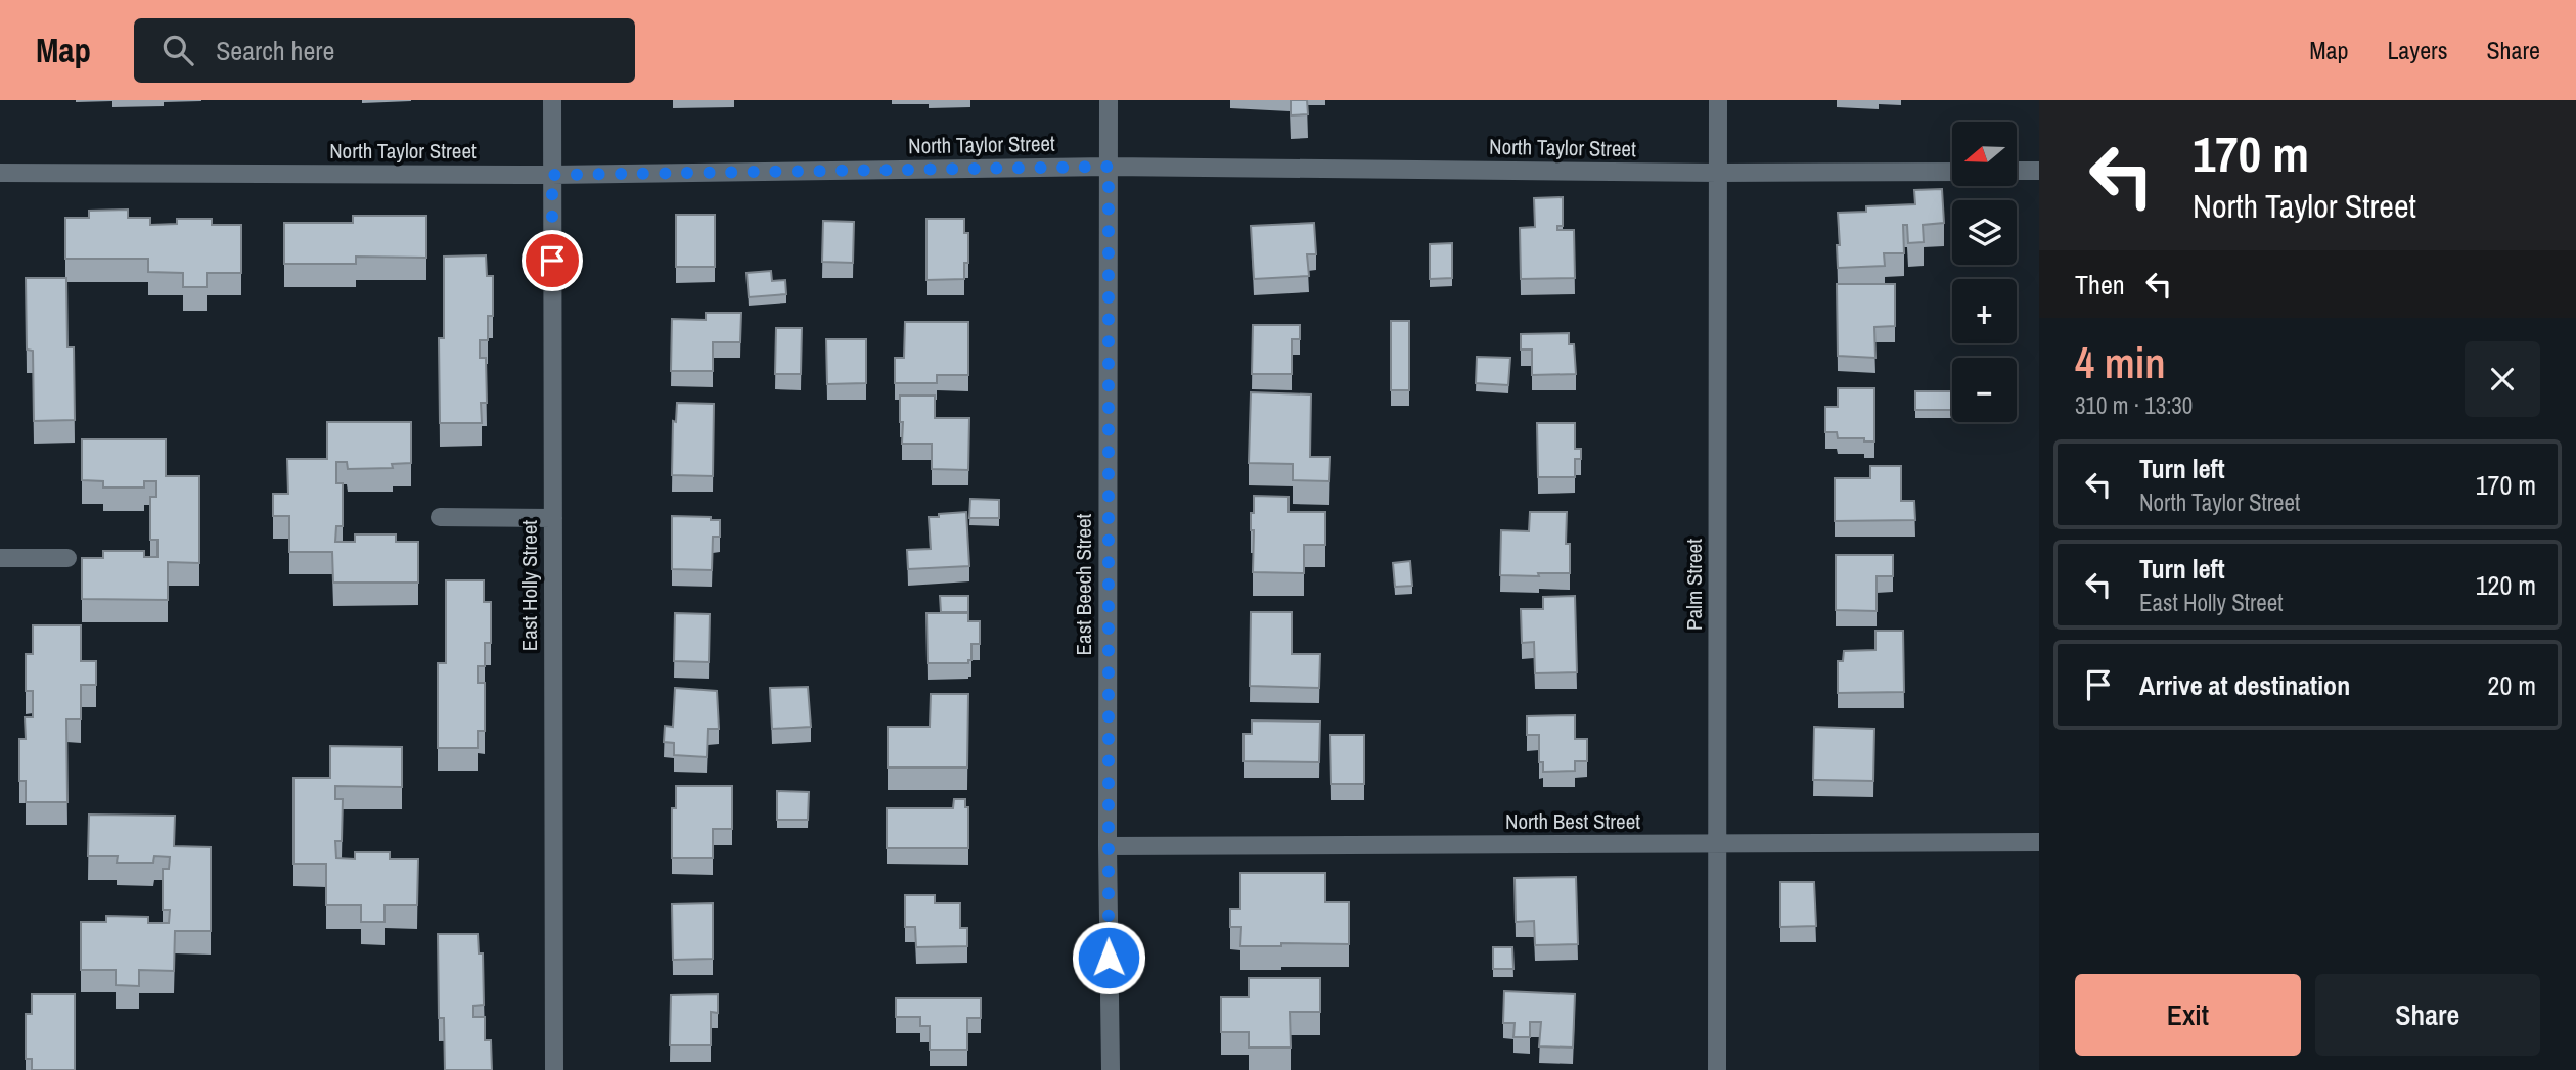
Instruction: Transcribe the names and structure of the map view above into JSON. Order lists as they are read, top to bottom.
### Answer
{
  "streets": {
    "street": [
      "North Taylor Street",
      "East Beech Street",
      "Palm Street",
      "East Holly Street",
      "North Best Street"
    ]
  },
  "crossings": [
    ["North Taylor Street", "East Beech Street"],
    ["North Taylor Street", "Palm Street"],
    ["North Taylor Street", "East Holly Street"],
    ["East Beech Street", "North Best Street"],
    ["Palm Street", "North Best Street"]
  ],
  "north": "left",
  "page": {
    "header": "Map",
    "search": "Search here",
    "nav": ["Map", "Layers", "Share"],
    "turn": ["170 m", "North Taylor Street"],
    "map_buttons": ["+", "−"],
    "then": "Then",
    "heading": ["4 min", "310 m · 13:30"],
    "list": [
      {
        "name": "Turn left",
        "note": "North Taylor Street",
        "value": "170 m"
      },
      {
        "name": "Turn left",
        "note": "East Holly Street",
        "value": "120 m"
      },
      {
        "name": "Arrive at destination",
        "value": "20 m"
      }
    ],
    "buttons": ["Exit", "Share"]
  }
}
